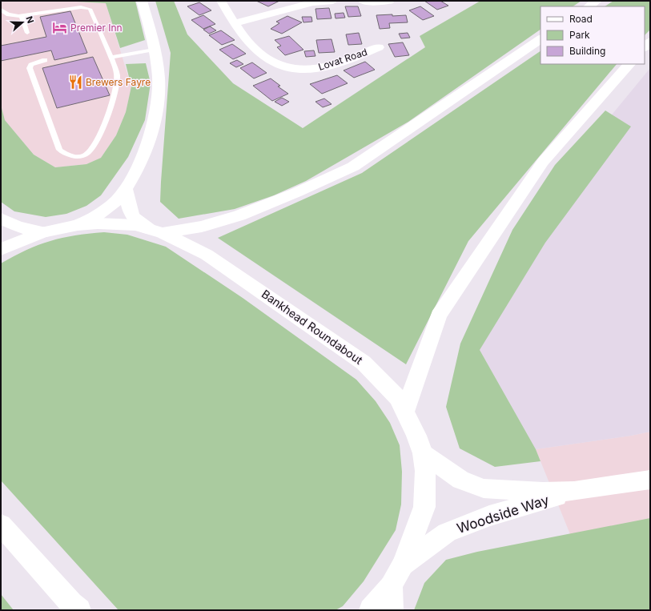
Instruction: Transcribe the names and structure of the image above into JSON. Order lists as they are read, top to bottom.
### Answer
{
  "streets": {
    "main road": ["Bankhead Roundabout", "Woodside Way"],
    "street": ["Lovat Road"]
  },
  "crossings": [
    ["Bankhead Roundabout", "Woodside Way"]
  ],
  "places": {
    "hotel": ["Premier Inn"],
    "restaurant": ["Brewers Fayre"]
  },
  "legend": ["Road", "Park", "Building"],
  "north": "right"
}
